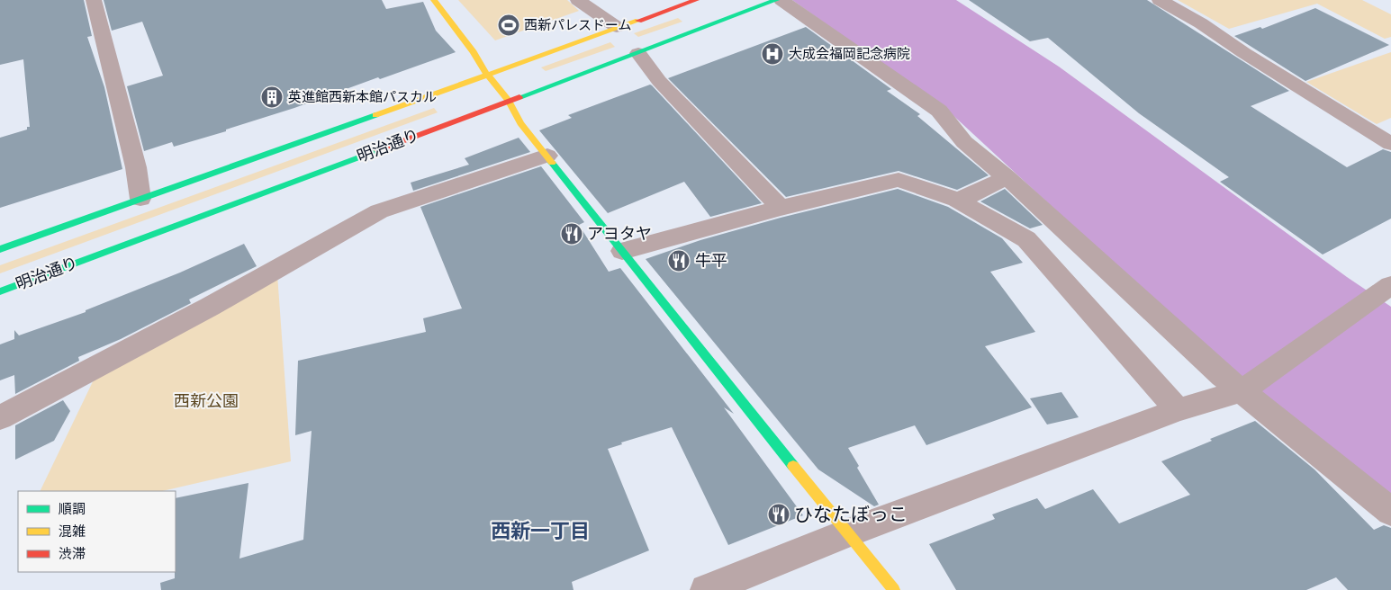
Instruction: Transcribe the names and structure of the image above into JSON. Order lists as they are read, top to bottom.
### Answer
{
  "streets": {
    "street": ["明治通り"]
  },
  "districts": ["西新一丁目"],
  "parks": ["西新公園"],
  "places": {
    "sports": ["西新パレスドーム"],
    "hospital": ["大成会福岡記念病院"],
    "building": ["英進館西新本館パスカル"],
    "restaurant": ["アヨタヤ", "牛平", "ひなたぼっこ"]
  },
  "legend": ["順調", "混雑", "渋滞"]
}
